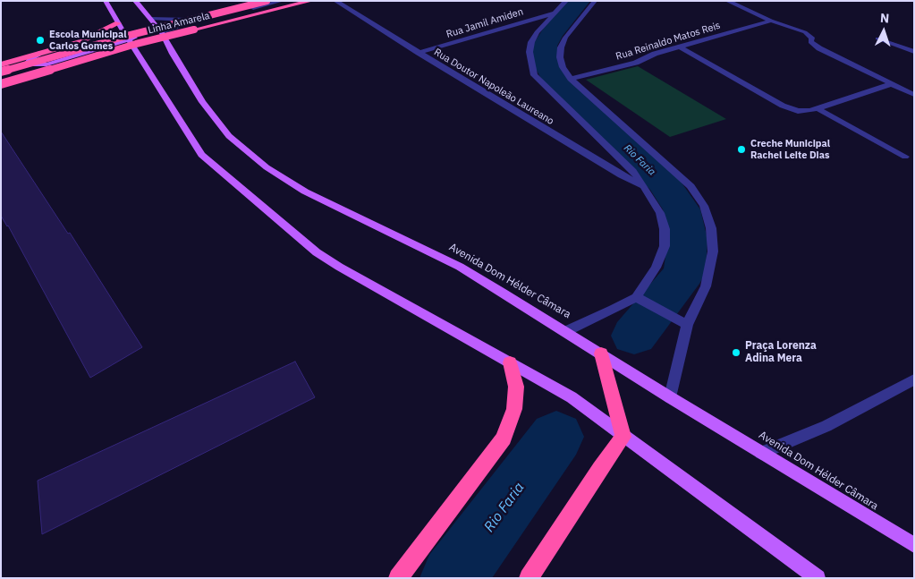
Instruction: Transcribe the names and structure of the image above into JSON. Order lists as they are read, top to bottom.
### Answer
{
  "streets": {
    "highway": ["Linha Amarela"],
    "main road": ["Avenida Dom Hélder Câmara"],
    "street": ["Rua Jamil Amiden", "Rua Reinaldo Matos Reis", "Rua Doutor Napoleão Laureano"]
  },
  "crossings": [
    ["Rua Jamil Amiden", "Rua Doutor Napoleão Laureano"]
  ],
  "water": ["Rio Faria"],
  "places": ["Escola Municipal Carlos Gomes", "Creche Municipal Rachel Leite Dias", "Praça Lorenza Adina Mera"],
  "north": "top"
}
